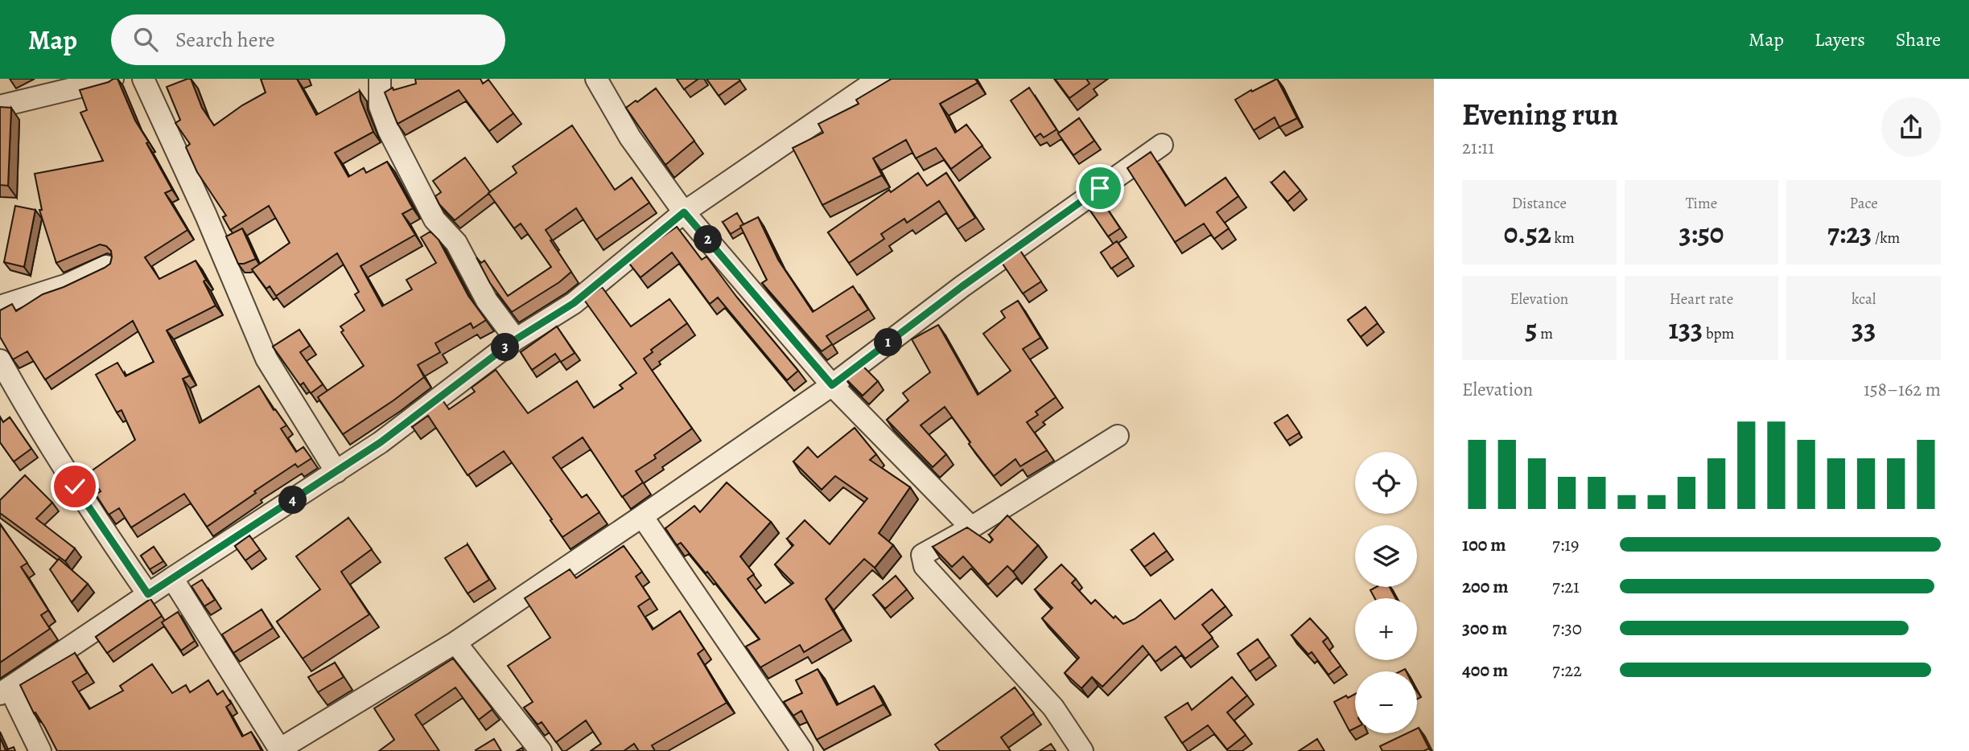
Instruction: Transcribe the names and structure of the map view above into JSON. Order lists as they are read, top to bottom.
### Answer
{
  "page": {
    "header": "Map",
    "search": "Search here",
    "nav": ["Map", "Layers", "Share"],
    "heading": ["Evening run", "21:11"],
    "stats": [
      ["Distance", "0.52 km"],
      ["Time", "3:50"],
      ["Pace", "7:23 /km"],
      ["Elevation", "5 m"],
      ["Heart rate", "133 bpm"],
      ["kcal", "33"]
    ],
    "pins": [
      "2",
      "1",
      "3",
      "4"
    ],
    "chart": ["Elevation", "158–162 m"],
    "map_buttons": ["+", "−"],
    "list": [
      {
        "name": "100 m",
        "note": "7:19"
      },
      {
        "name": "200 m",
        "note": "7:21"
      },
      {
        "name": "300 m",
        "note": "7:30"
      },
      {
        "name": "400 m",
        "note": "7:22"
      }
    ]
  }
}
